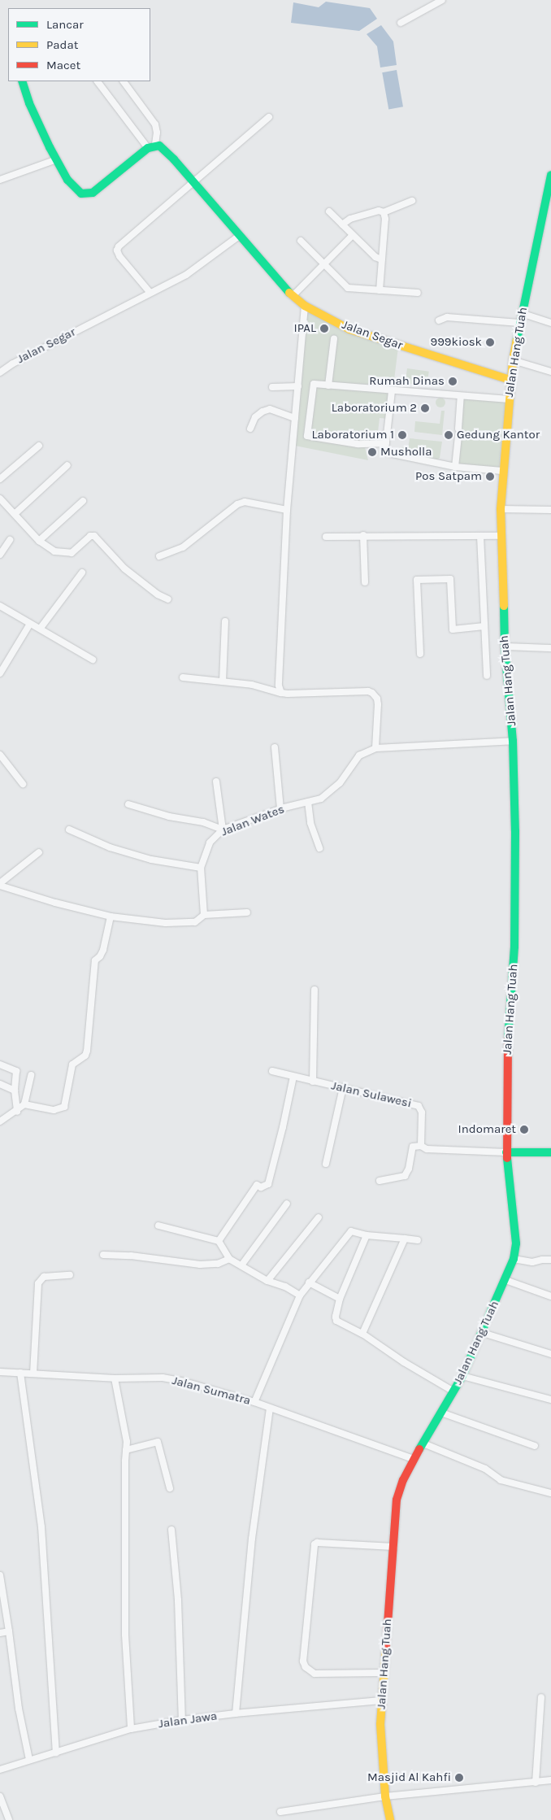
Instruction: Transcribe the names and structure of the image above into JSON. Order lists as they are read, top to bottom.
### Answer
{
  "streets": {
    "main road": ["Jalan Segar", "Jalan Hang Tuah"],
    "street": [
      "Jalan Wates",
      "Jalan Sulawesi",
      "Jalan Sumatra",
      "Jalan Jawa"
    ]
  },
  "crossings": [
    ["Jalan Segar", "Jalan Hang Tuah"],
    ["Jalan Hang Tuah", "Jalan Wates"],
    ["Jalan Hang Tuah", "Jalan Sumatra"],
    ["Jalan Hang Tuah", "Jalan Jawa"]
  ],
  "places": [
    "IPAL",
    "999kiosk",
    "Rumah Dinas",
    "Laboratorium 2",
    "Laboratorium 1",
    "Gedung Kantor",
    "Musholla",
    "Pos Satpam",
    "Indomaret",
    "Masjid Al Kahfi"
  ],
  "legend": ["Lancar", "Padat", "Macet"]
}
